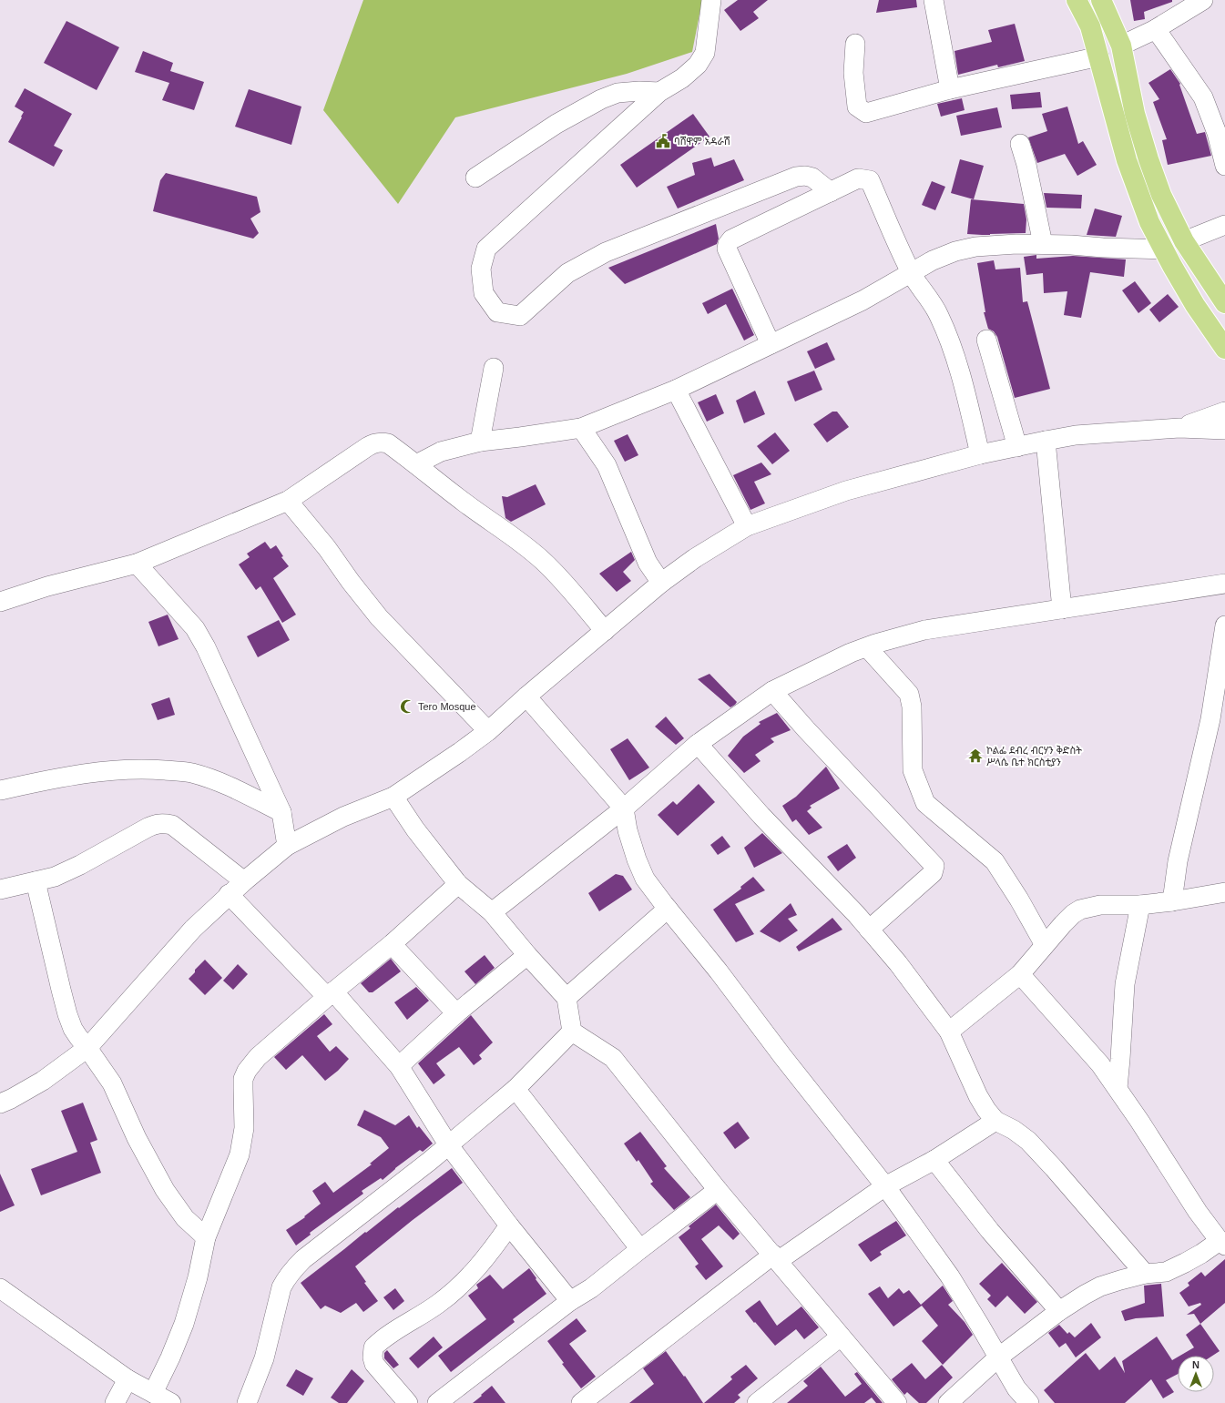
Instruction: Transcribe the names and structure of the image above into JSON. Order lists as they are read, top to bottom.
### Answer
{
  "places": {
    "public building": ["ባሸዋም አዳራሽ"],
    "mosque": ["Tero Mosque"],
    "temple": ["ኮልፌ ደብረ ብርሃን ቅድስት ሥላሴ ቤተ ክርስቲያን"]
  },
  "north": "top"
}
